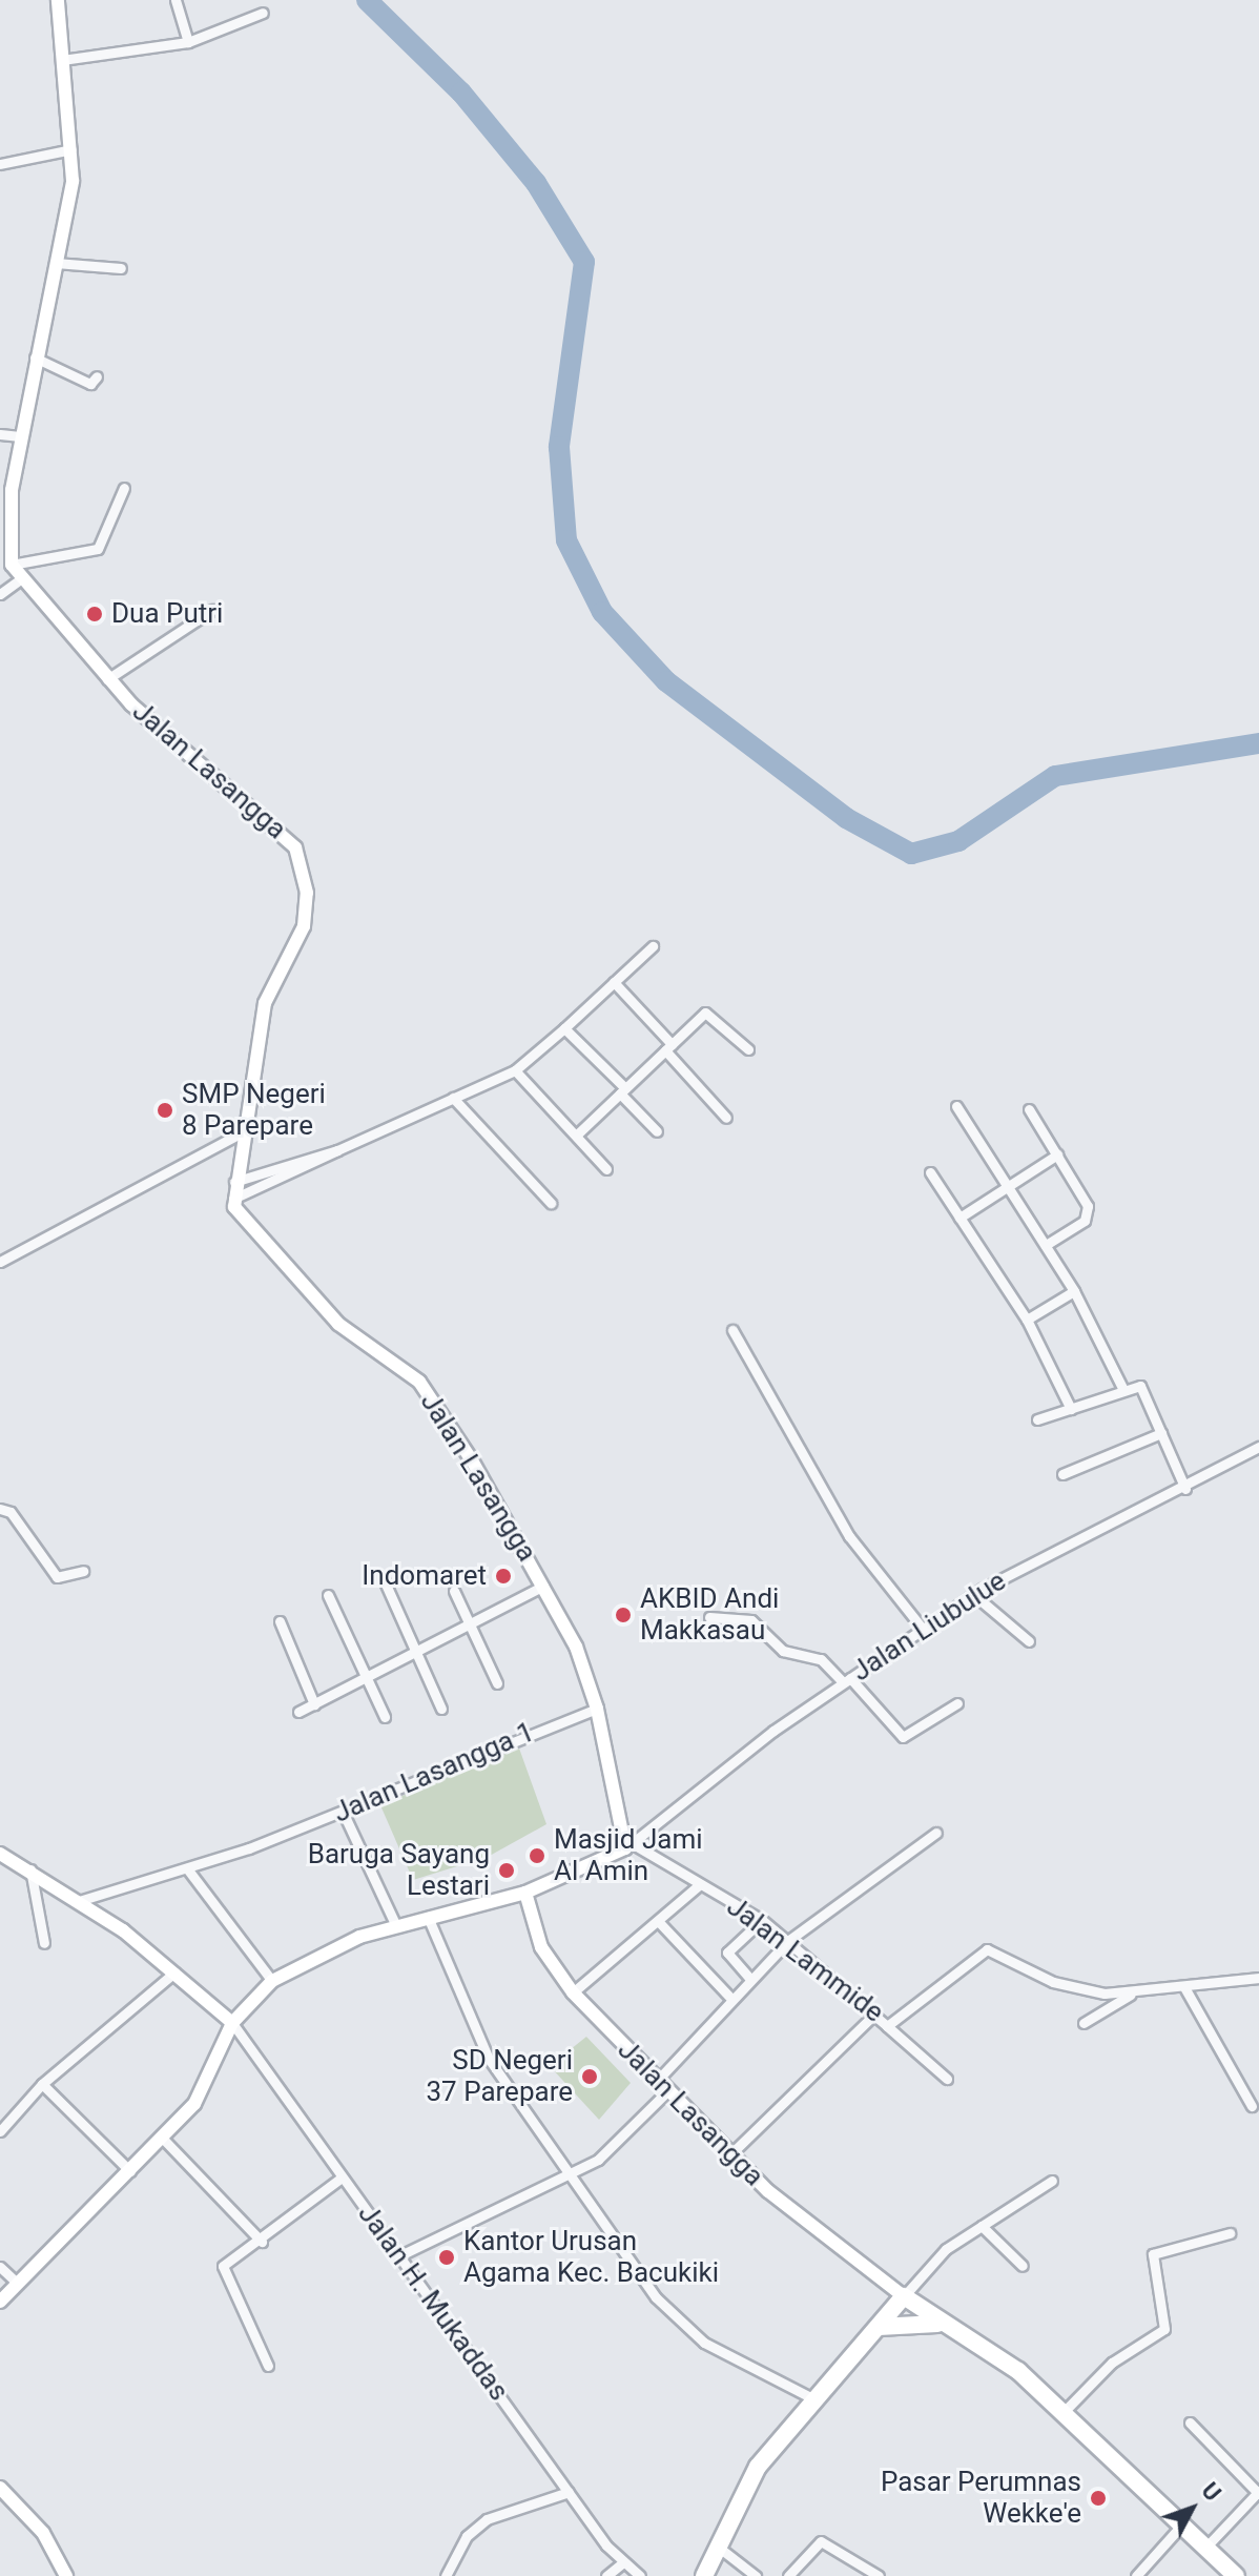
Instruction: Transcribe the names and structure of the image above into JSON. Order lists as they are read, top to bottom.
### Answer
{
  "streets": {
    "street": [
      "Jalan Lasangga",
      "Jalan Liubulue",
      "Jalan Lasangga 1",
      "Jalan Lammide",
      "Jalan H. Mukaddas"
    ]
  },
  "crossings": [
    ["Jalan Lasangga", "Jalan Liubulue"],
    ["Jalan Lasangga", "Jalan Lasangga 1"],
    ["Jalan Lasangga", "Jalan Lammide"],
    ["Jalan Liubulue", "Jalan Lammide"]
  ],
  "places": [
    "Dua Putri",
    "SMP Negeri 8 Parepare",
    "Indomaret",
    "AKBID Andi Makkasau",
    "Masjid Jami Al Amin",
    "Baruga Sayang Lestari",
    "SD Negeri 37 Parepare",
    "Kantor Urusan Agama Kec. Bacukiki",
    "Pasar Perumnas Wekke'e"
  ],
  "north": "top right"
}
